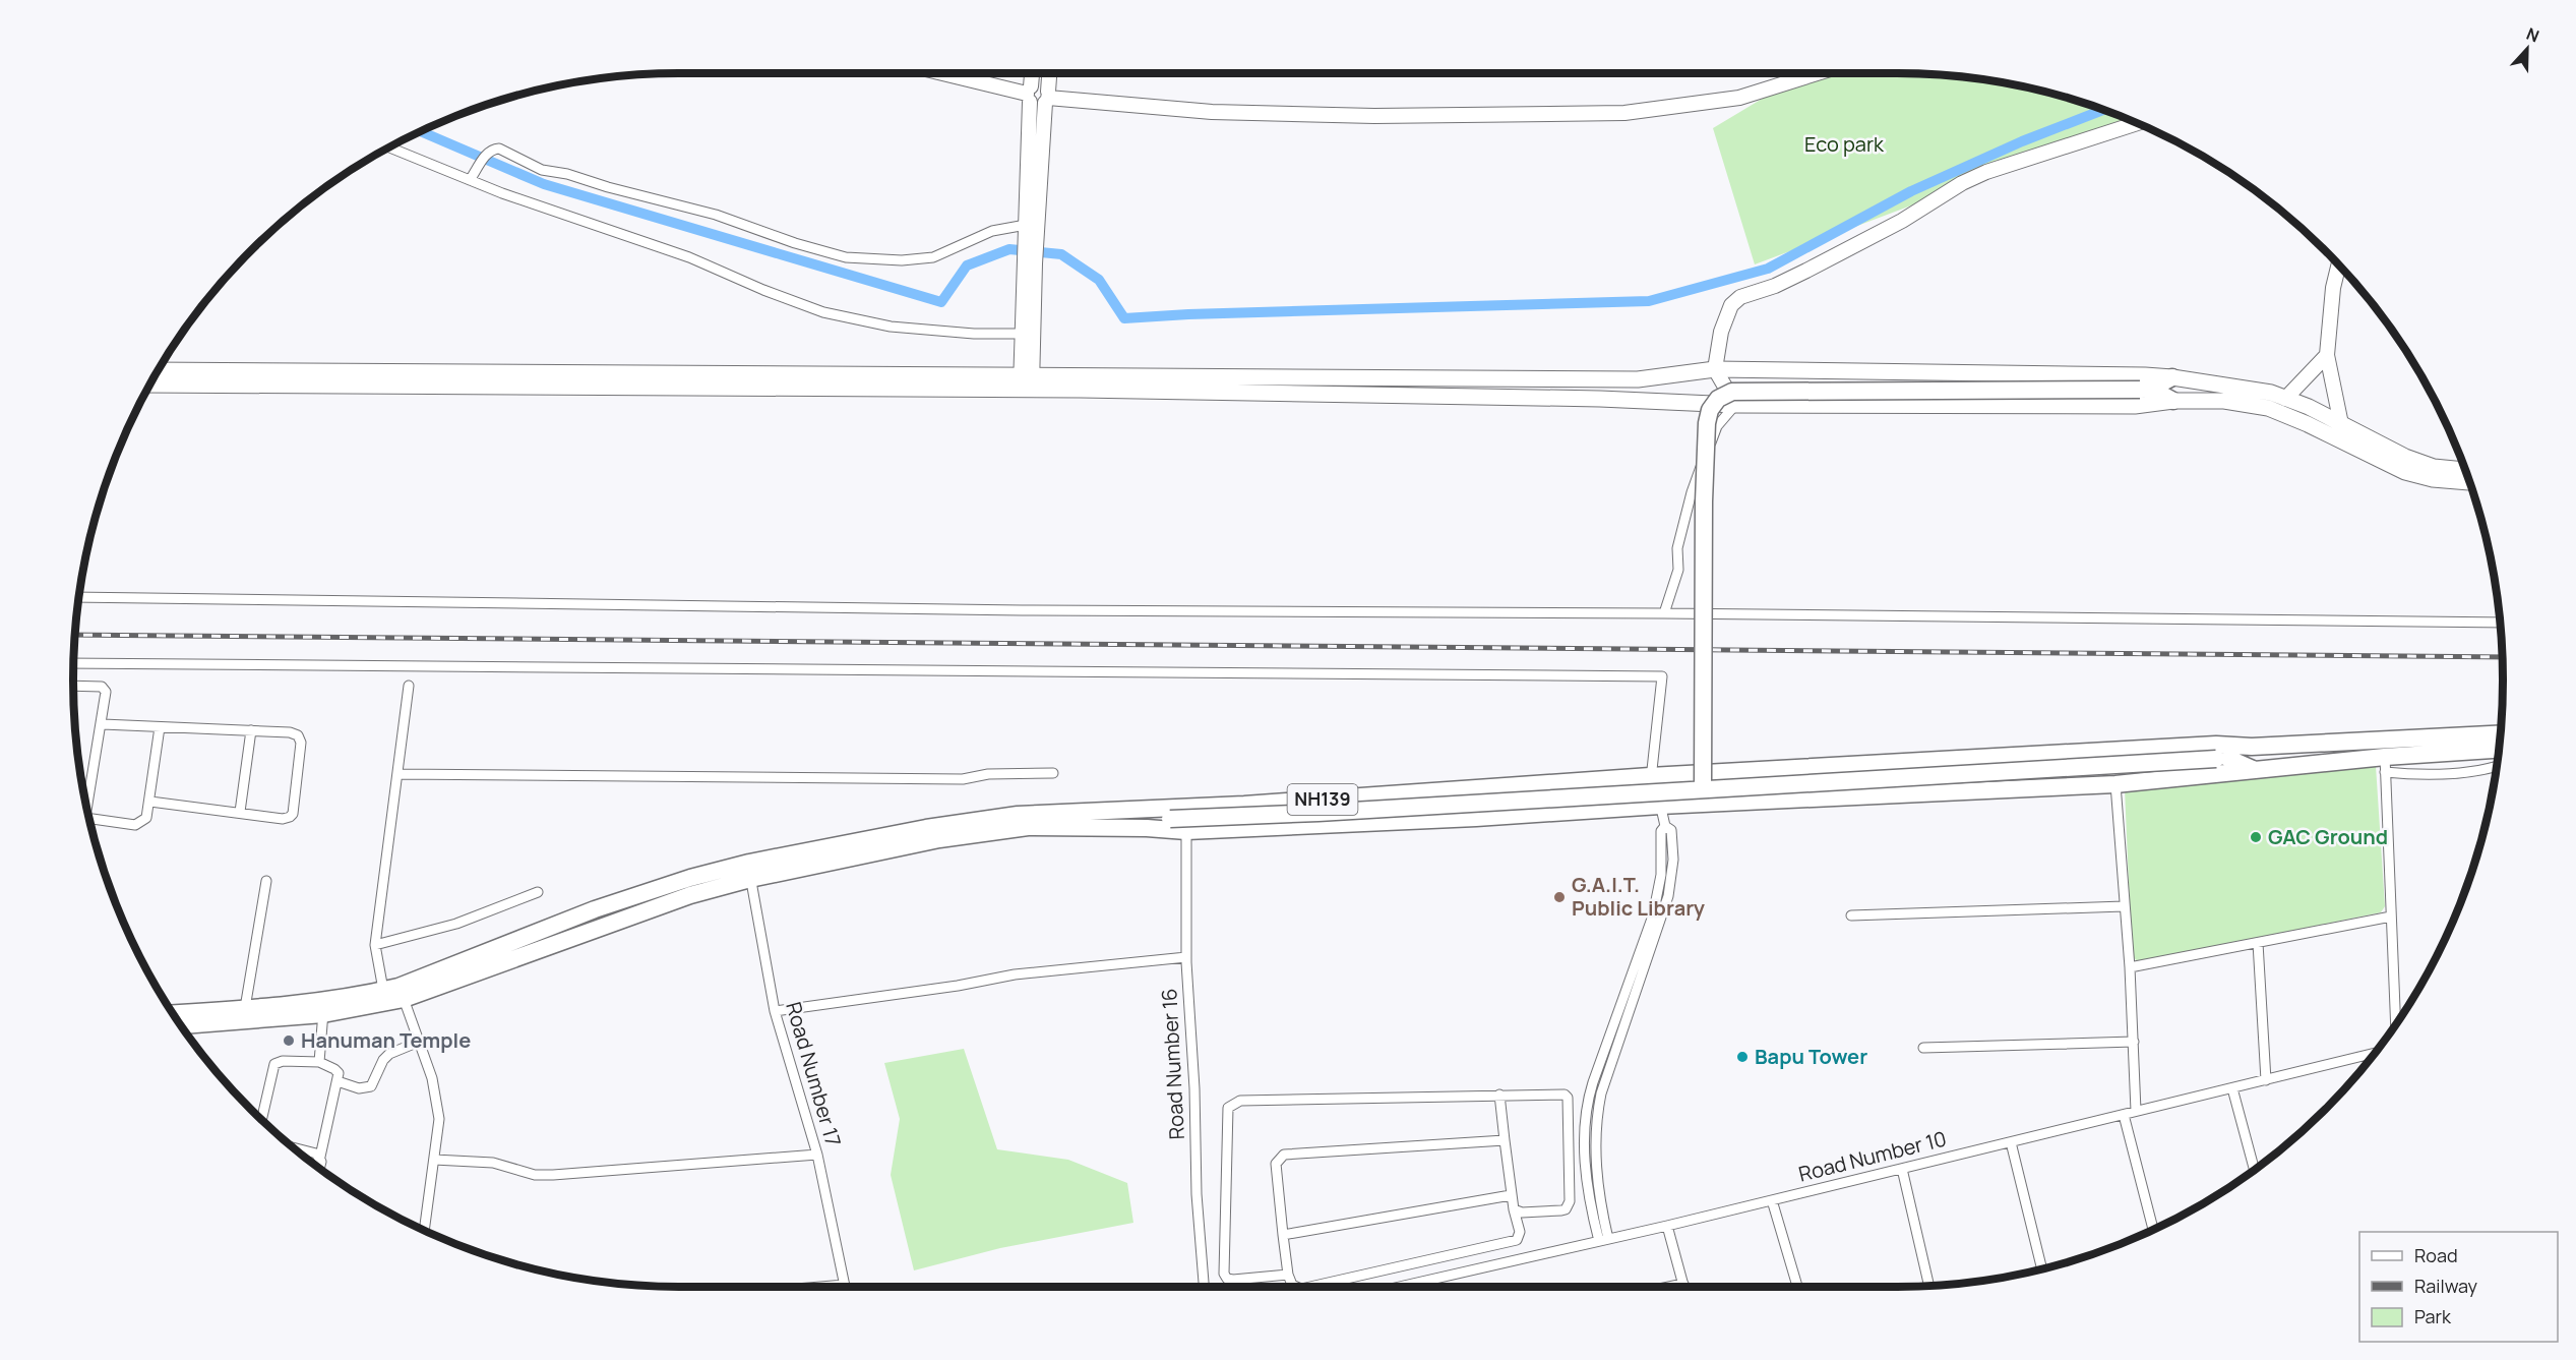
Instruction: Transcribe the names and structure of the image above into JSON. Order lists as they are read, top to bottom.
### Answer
{
  "streets": {
    "highway": ["NH139"],
    "street": ["Road Number 16", "Road Number 17", "Road Number 10"]
  },
  "crossings": [
    ["NH139", "Road Number 16"],
    ["NH139", "Road Number 17"]
  ],
  "parks": ["Eco park"],
  "places": [
    "GAC Ground",
    "G.A.I.T. Public Library",
    "Hanuman Temple",
    "Bapu Tower"
  ],
  "legend": ["Road", "Railway", "Park"],
  "north": "top"
}
